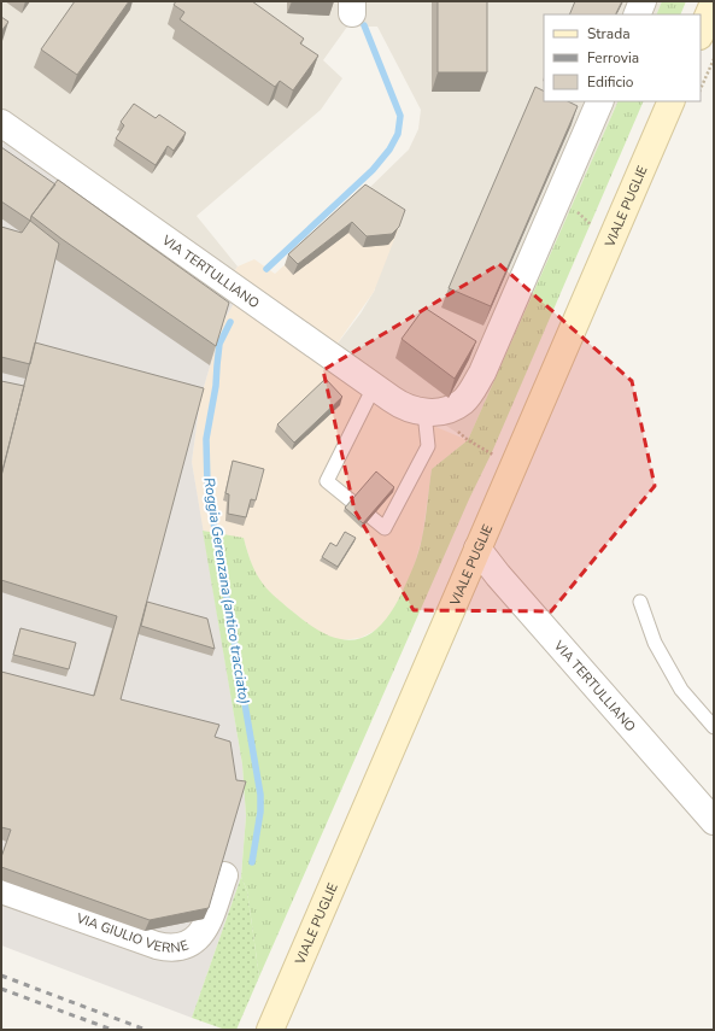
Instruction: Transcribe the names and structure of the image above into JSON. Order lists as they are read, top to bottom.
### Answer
{
  "streets": {
    "main road": ["VIALE PUGLIE"],
    "street": ["VIA TERTULLIANO", "VIA GIULIO VERNE"]
  },
  "crossings": [
    ["VIALE PUGLIE", "VIA TERTULLIANO"]
  ],
  "water": ["Roggia Gerenzana (antico tracciato)"],
  "legend": ["Strada", "Ferrovia", "Edificio"]
}
